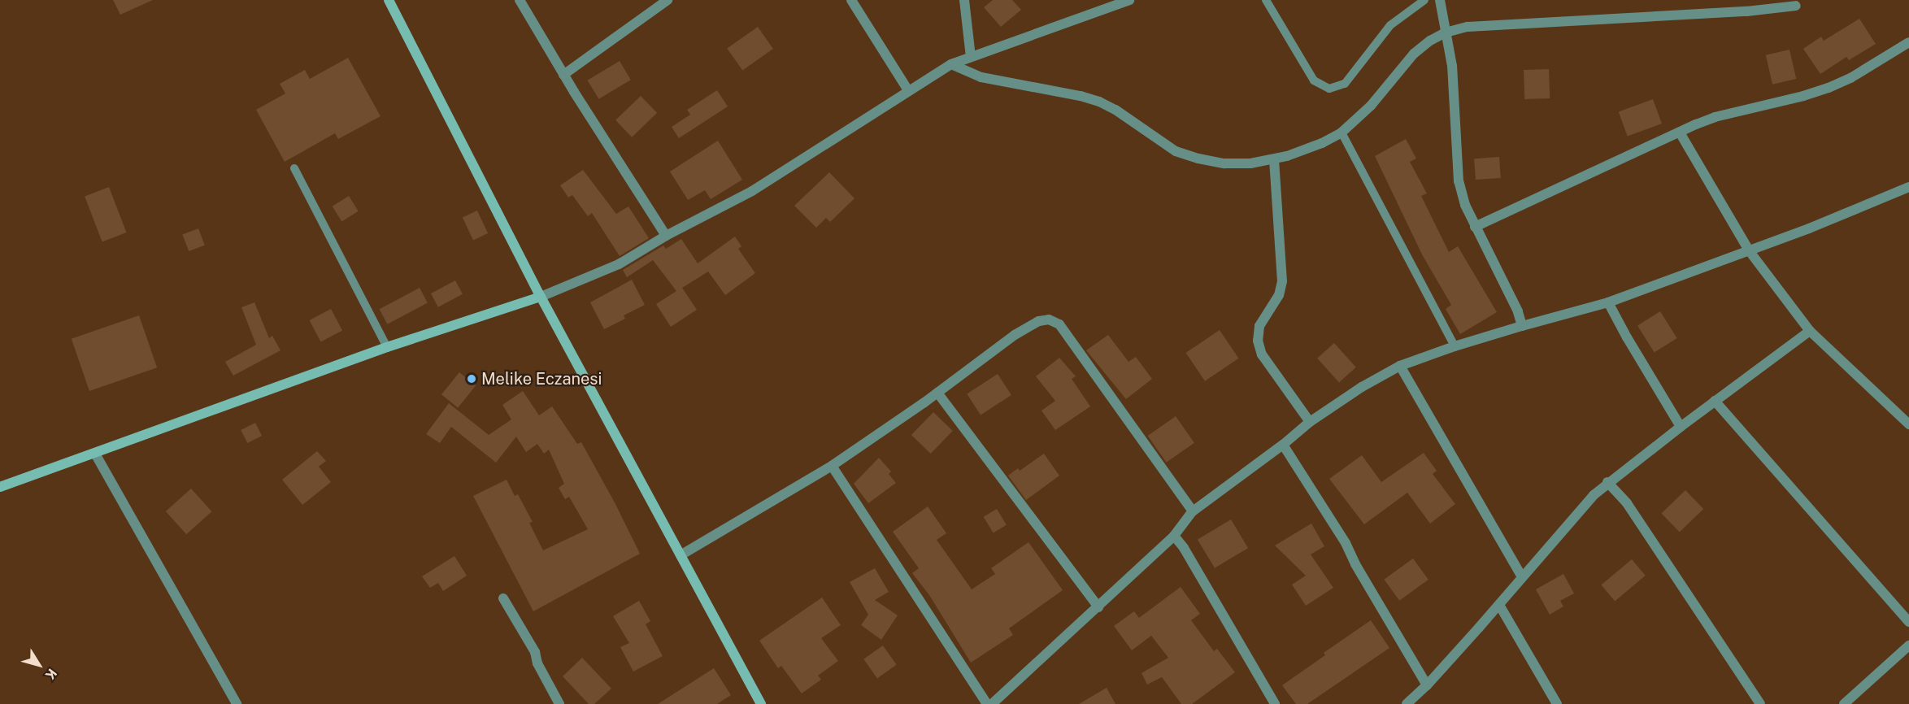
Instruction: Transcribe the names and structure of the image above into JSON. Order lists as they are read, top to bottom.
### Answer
{
  "places": ["Melike Eczanesi"],
  "north": "bottom right"
}
